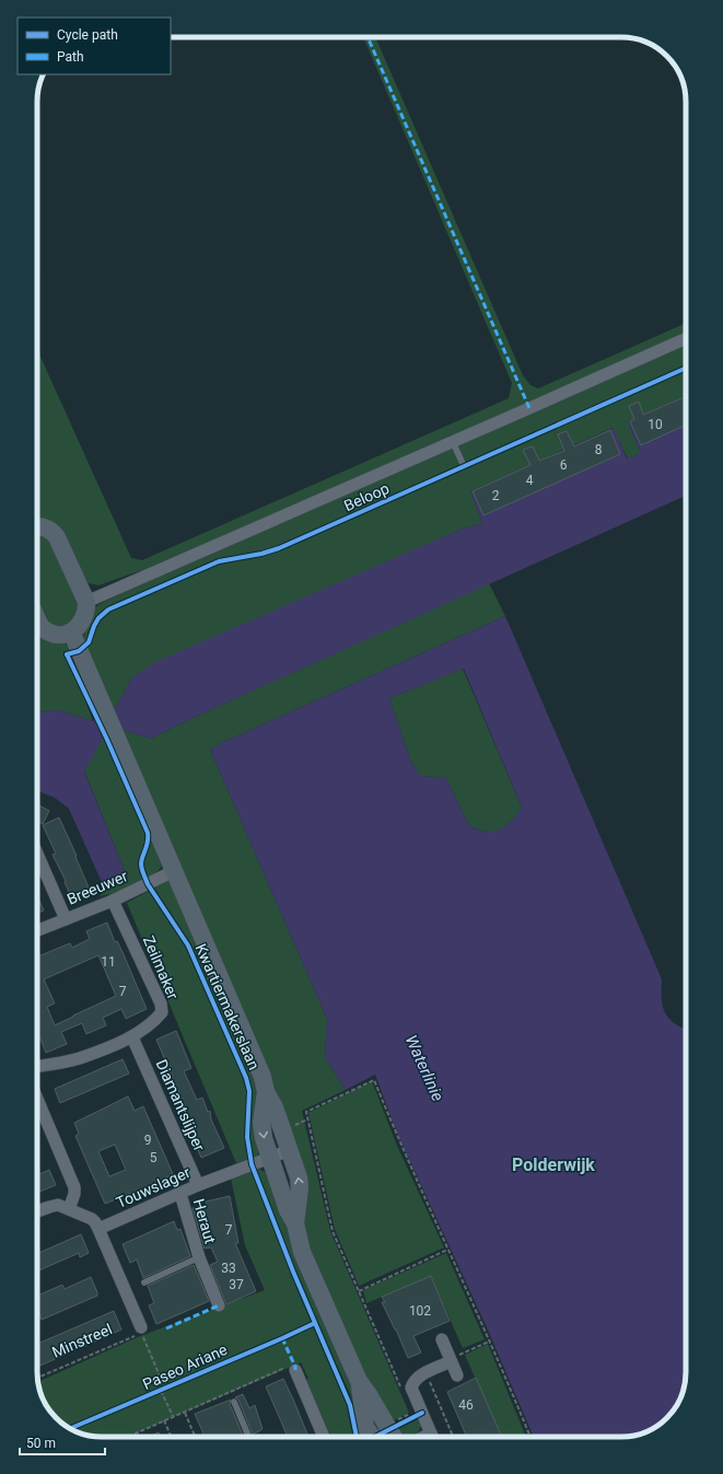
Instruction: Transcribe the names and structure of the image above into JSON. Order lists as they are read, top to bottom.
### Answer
{
  "streets": {
    "main road": ["Kwartiermakerslaan"],
    "street": [
      "Beloop",
      "Breeuwer",
      "Zeilmaker",
      "Diamantslijper",
      "Touwslager",
      "Heraut"
    ],
    "path": ["Minstreel"],
    "cycle path": ["Paseo Ariane"]
  },
  "crossings": [
    ["Breeuwer", "Zeilmaker"],
    ["Breeuwer", "Kwartiermakerslaan"],
    ["Zeilmaker", "Diamantslijper"],
    ["Kwartiermakerslaan", "Touwslager"],
    ["Diamantslijper", "Touwslager"],
    ["Touwslager", "Heraut"]
  ],
  "districts": ["Polderwijk"],
  "water": ["Waterlinie"],
  "house_numbers": [
    "10",
    "8",
    "6",
    "4",
    "2",
    "11",
    "7",
    "9",
    "5",
    "7",
    "33",
    "37",
    "102",
    "46"
  ],
  "legend": ["Cycle path", "Path"],
  "scale_bar": "50 m"
}
